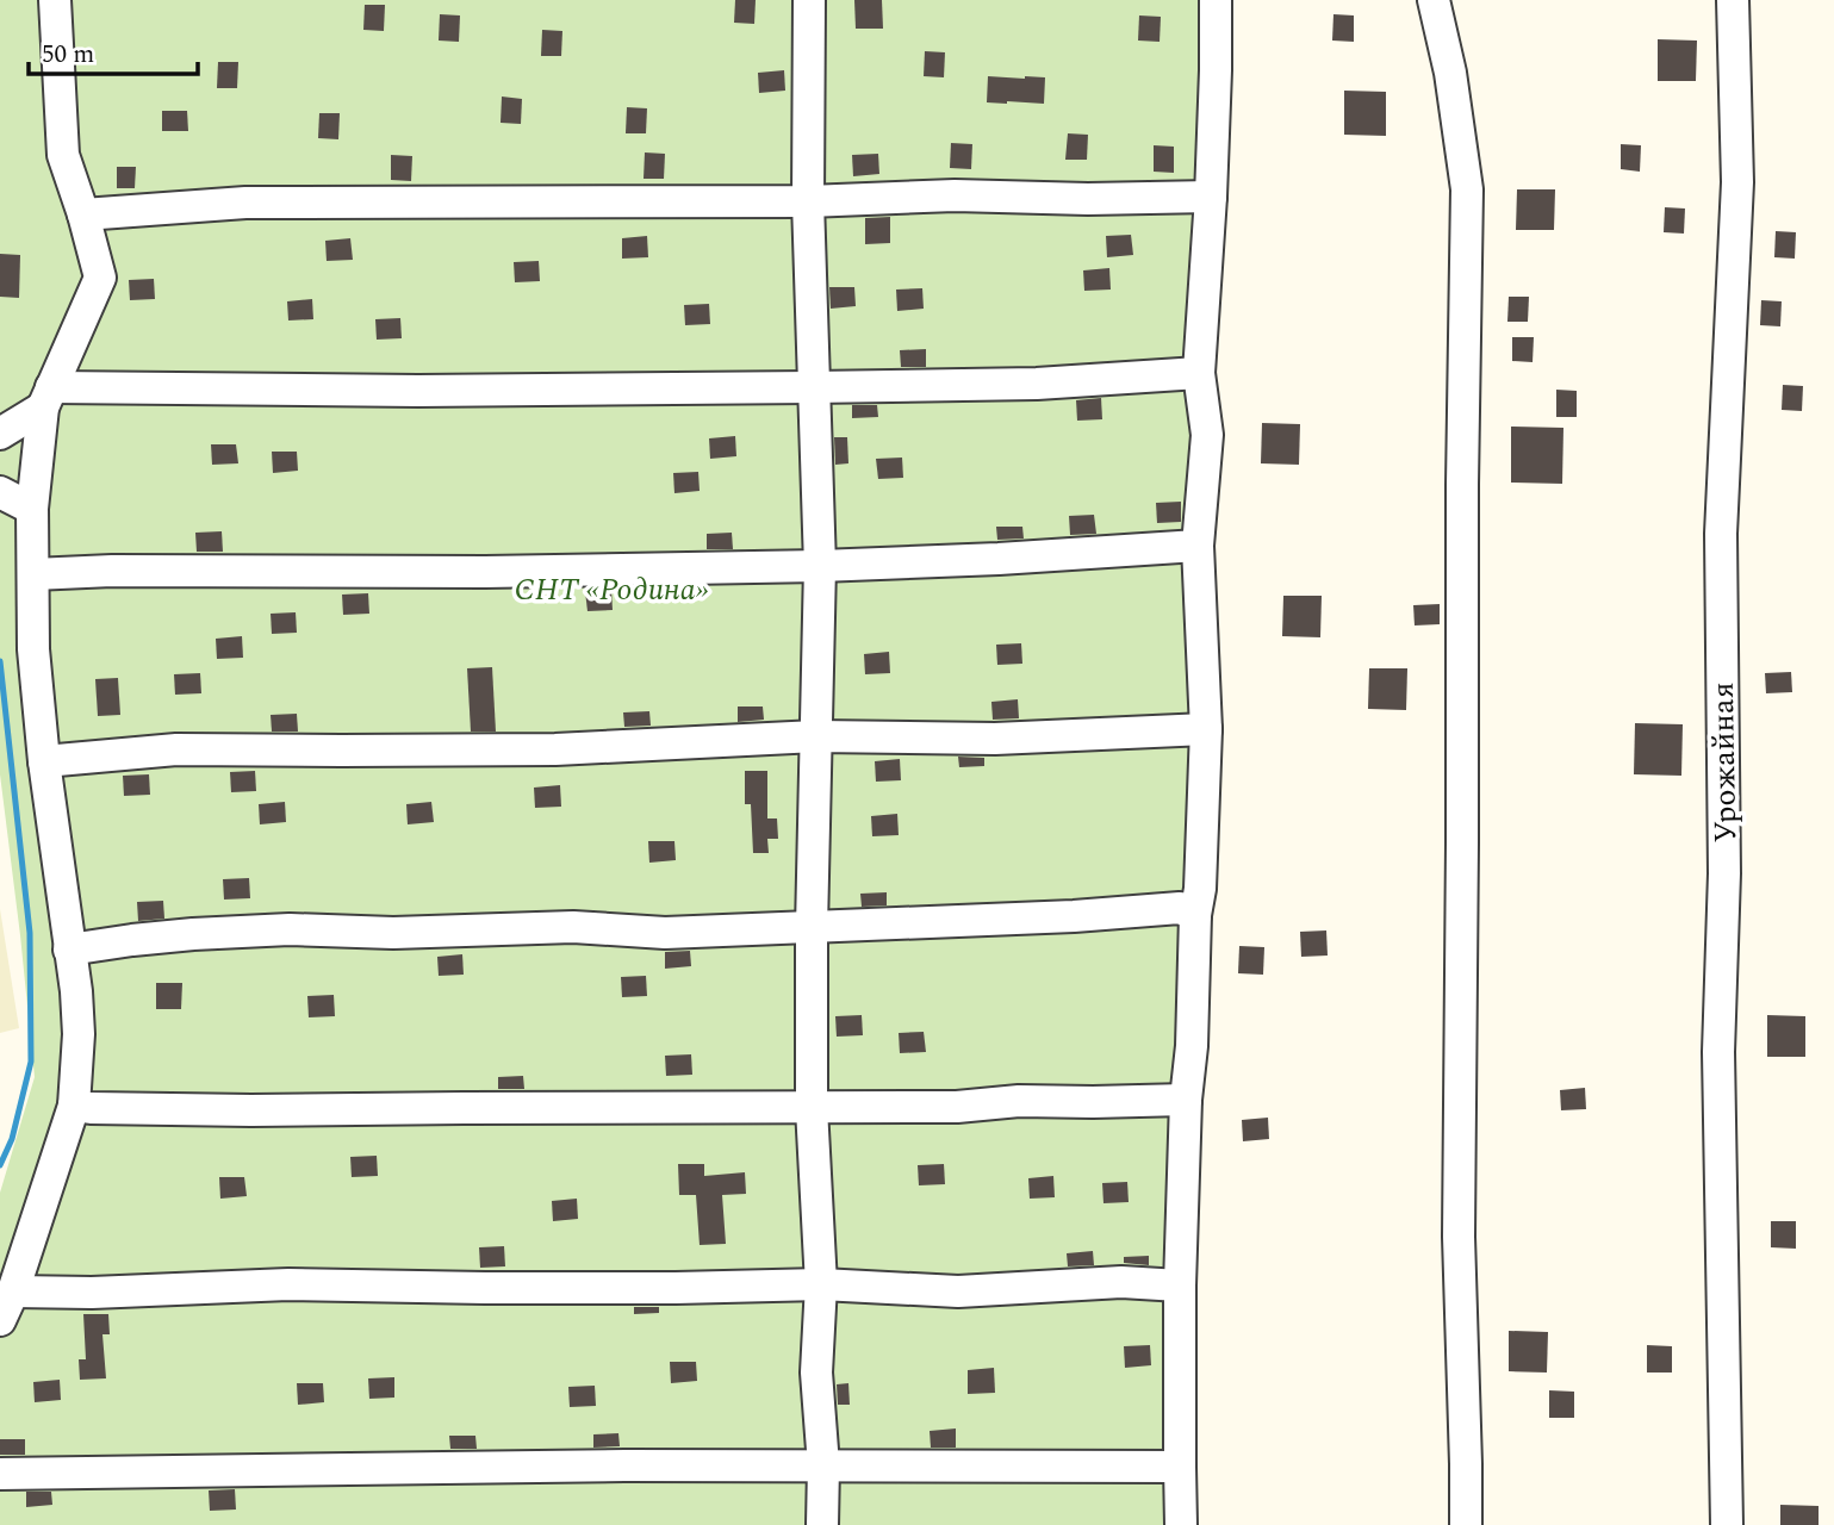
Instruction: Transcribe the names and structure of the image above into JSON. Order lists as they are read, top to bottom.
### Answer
{
  "streets": {
    "street": ["Урожайная"]
  },
  "parks": ["СНТ «Родина»"],
  "scale_bar": "50 m"
}
